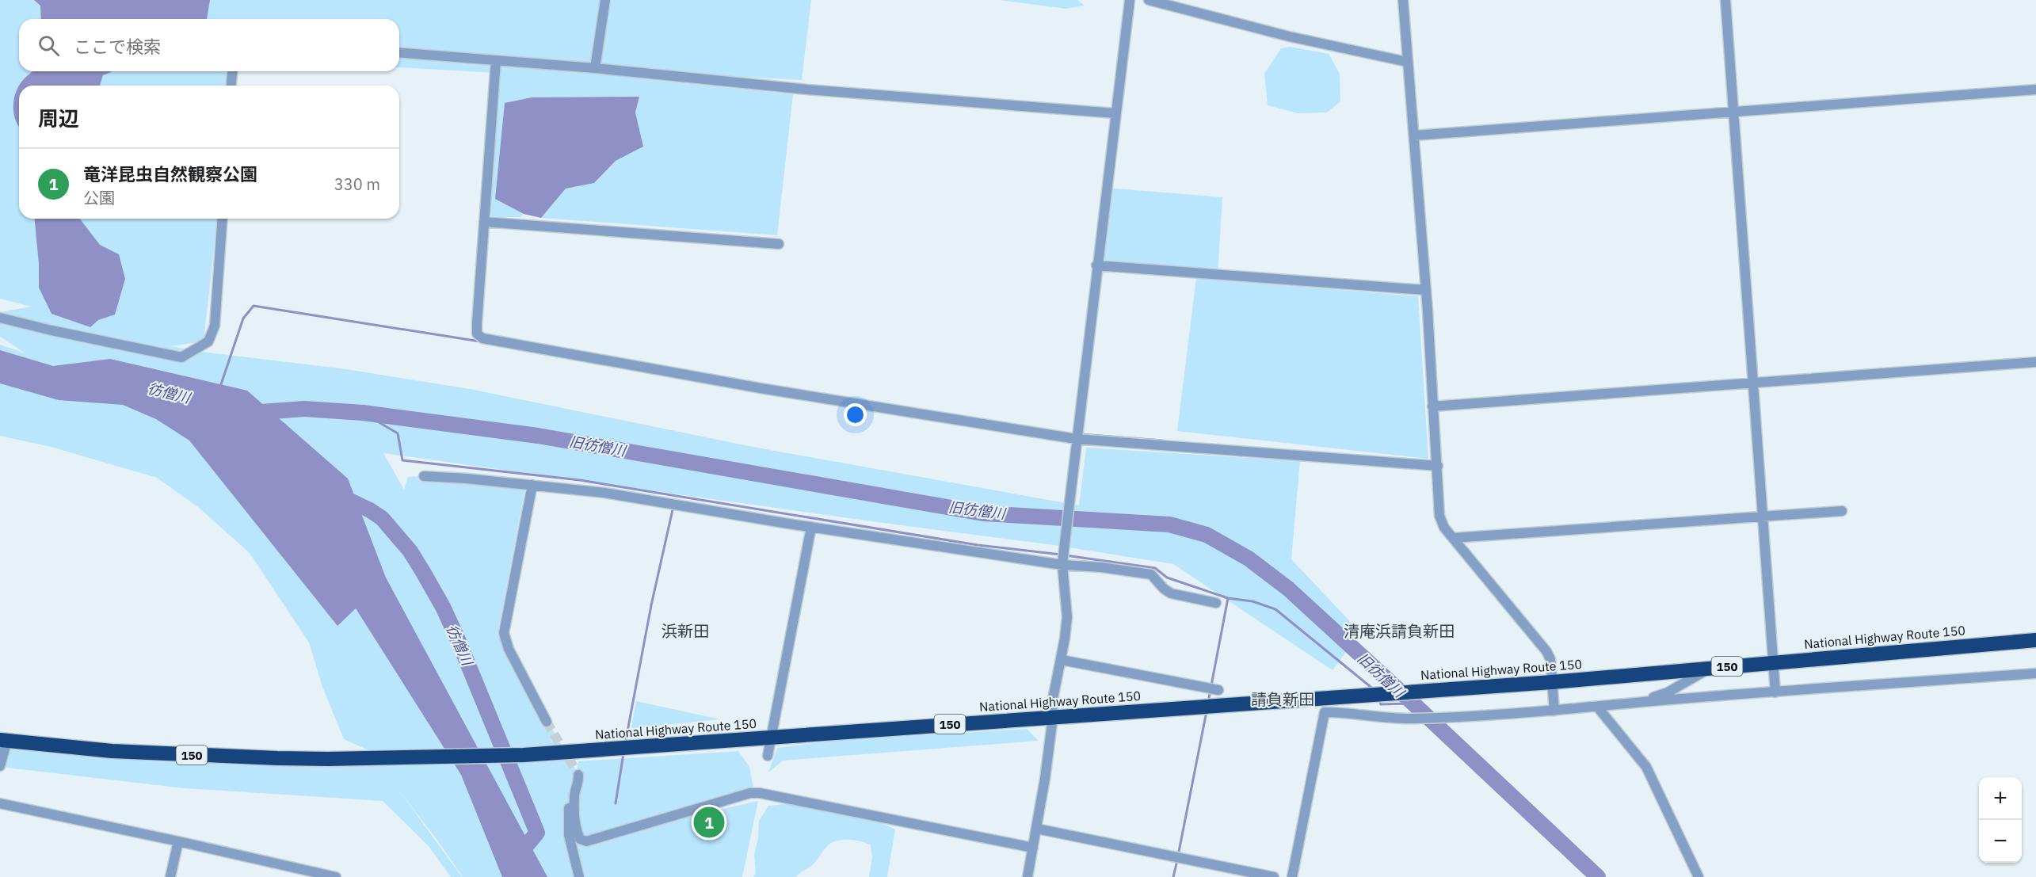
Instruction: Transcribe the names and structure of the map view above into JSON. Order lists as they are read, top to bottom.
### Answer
{
  "streets": {
    "highway": ["National Highway Route 150", "150"]
  },
  "districts": ["浜新田", "清庵浜請負新田", "請負新田"],
  "water": ["彷僧川", "旧彷僧川"],
  "page": {
    "search": "ここで検索",
    "heading": "周辺",
    "list": [
      {
        "mark": "1",
        "name": "竜洋昆虫自然観察公園",
        "note": "公園",
        "value": "330 m"
      }
    ],
    "map_buttons": ["+", "−"],
    "pins": "1"
  }
}
